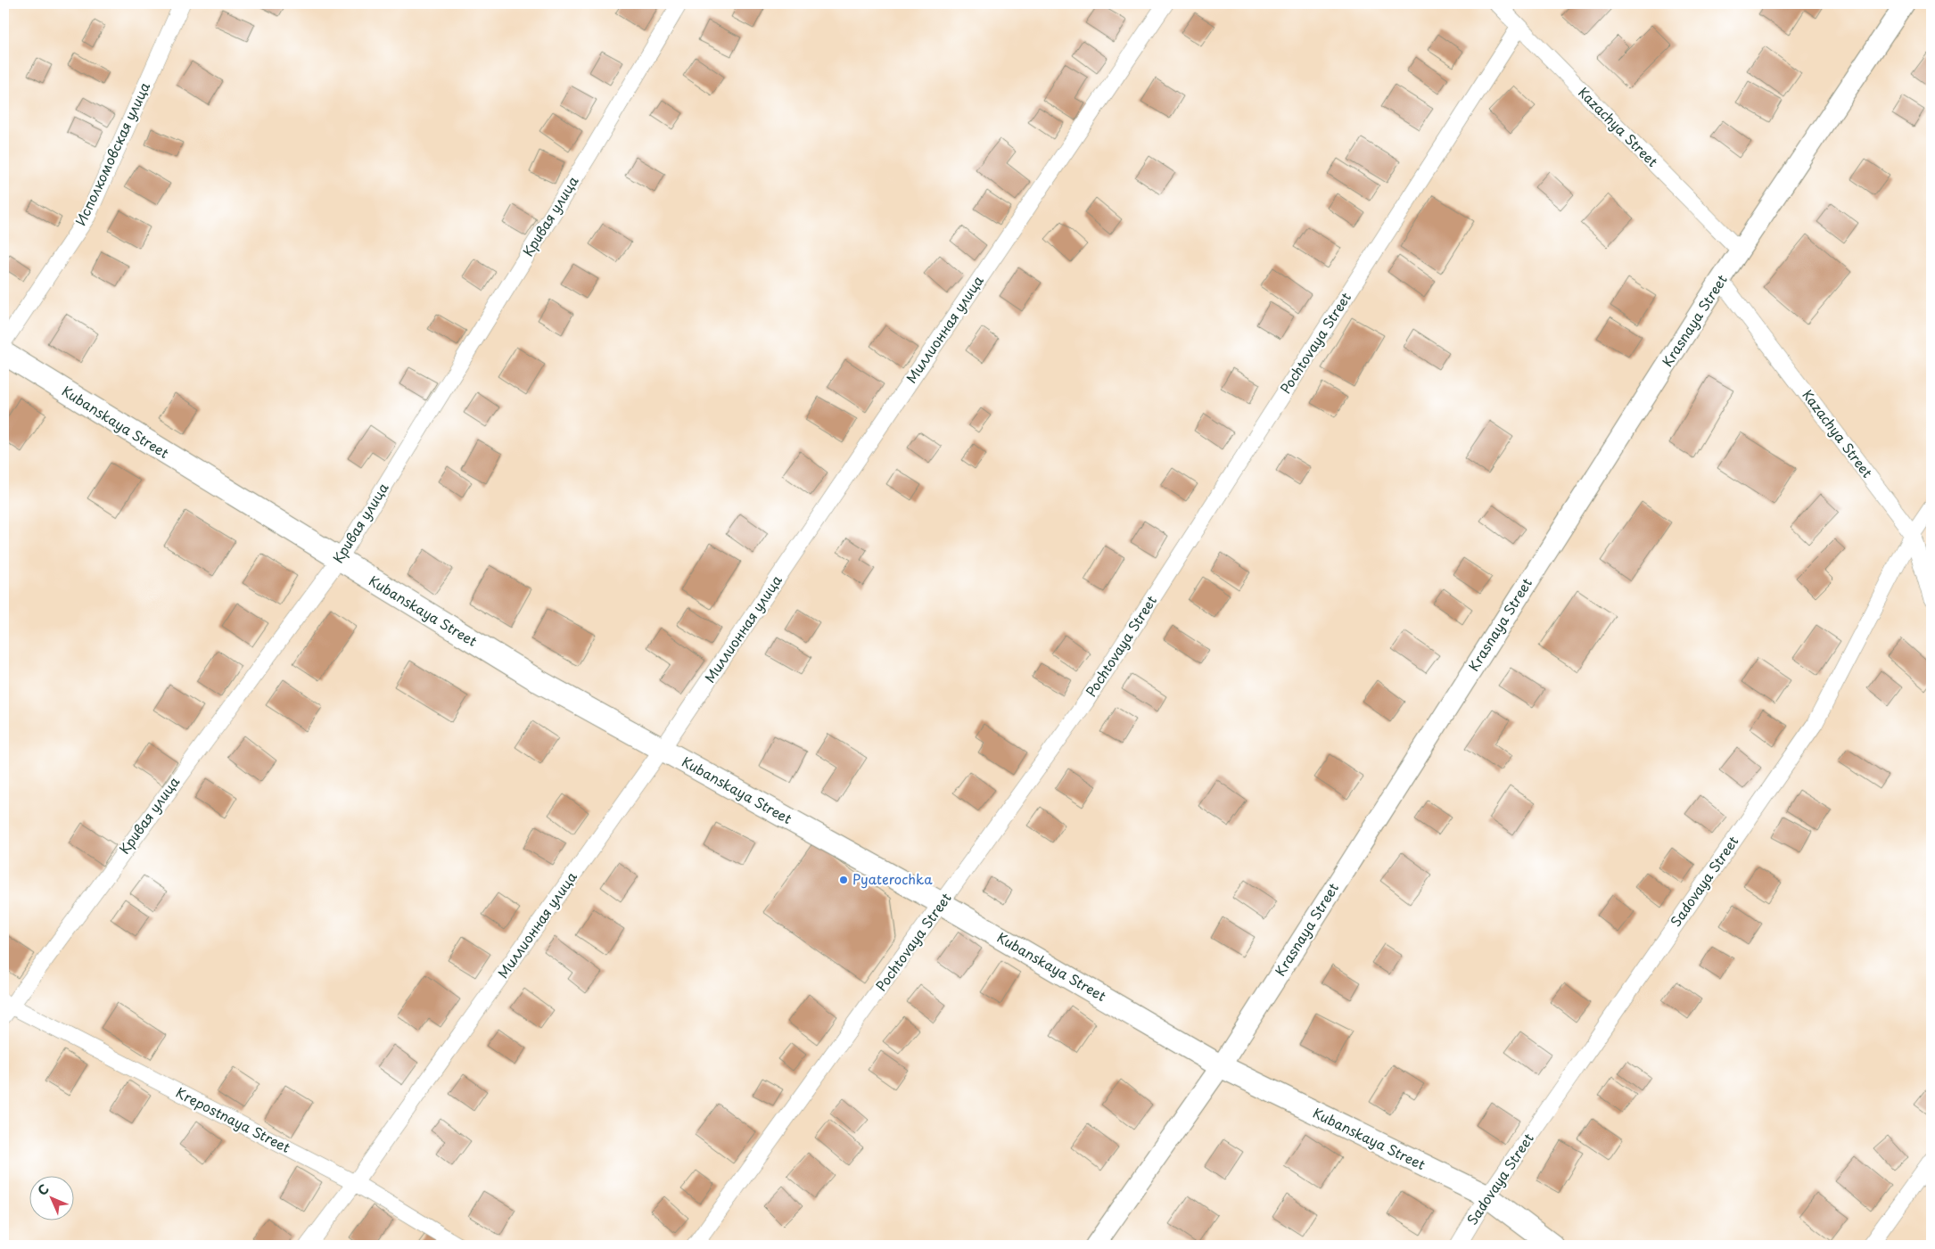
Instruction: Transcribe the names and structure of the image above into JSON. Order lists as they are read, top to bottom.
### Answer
{
  "streets": {
    "main road": ["Kubanskaya Street"],
    "street": [
      "Kazachya Street",
      "Исполкомовская улица",
      "Кривая улица",
      "Krasnaya Street",
      "Миллионная улица",
      "Pochtovaya Street",
      "Sadovaya Street",
      "Krepostnaya Street"
    ]
  },
  "crossings": [
    ["Kazachya Street", "Krasnaya Street"],
    ["Kazachya Street", "Pochtovaya Street"],
    ["Kazachya Street", "Sadovaya Street"],
    ["Кривая улица", "Kubanskaya Street"],
    ["Кривая улица", "Krepostnaya Street"],
    ["Krasnaya Street", "Kubanskaya Street"],
    ["Миллионная улица", "Kubanskaya Street"],
    ["Миллионная улица", "Krepostnaya Street"],
    ["Pochtovaya Street", "Kubanskaya Street"],
    ["Kubanskaya Street", "Sadovaya Street"]
  ],
  "places": ["Pyaterochka"],
  "north": "top left"
}
